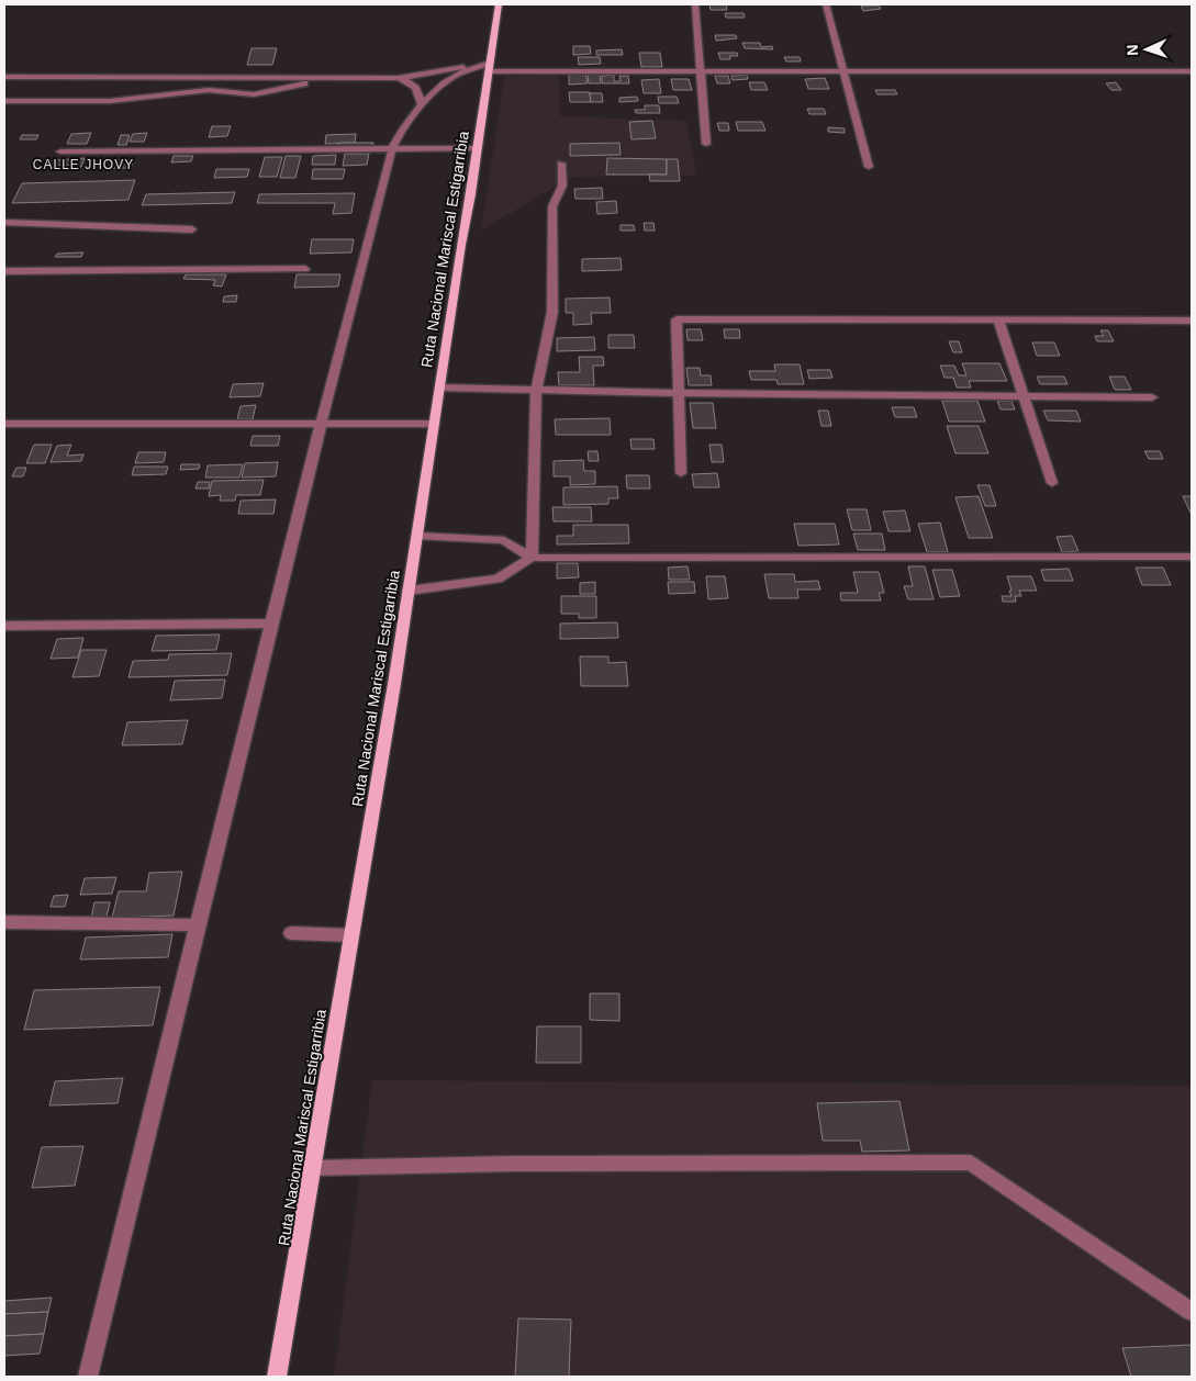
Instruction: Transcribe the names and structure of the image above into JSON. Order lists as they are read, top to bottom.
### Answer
{
  "streets": {
    "main road": ["Ruta Nacional Mariscal Estigarribia"]
  },
  "districts": ["CALLE JHOVY"],
  "north": "left"
}
